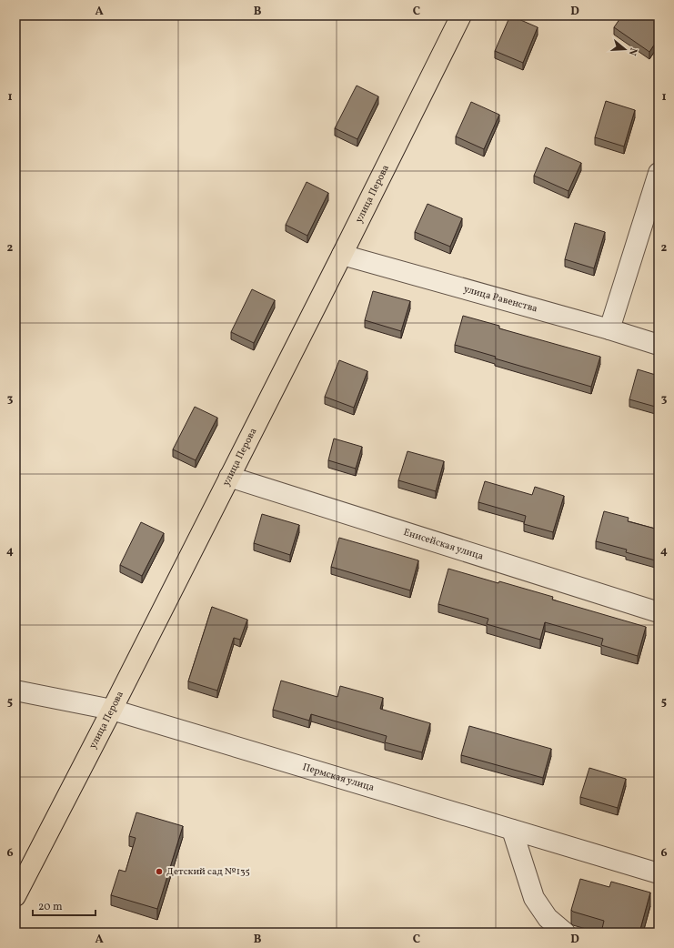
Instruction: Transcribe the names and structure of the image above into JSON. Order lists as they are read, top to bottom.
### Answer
{
  "streets": {
    "main road": ["улица Перова"],
    "street": ["улица Равенства", "Енисейская улица", "Пермская улица"]
  },
  "crossings": [
    ["улица Перова", "улица Равенства"],
    ["улица Перова", "Енисейская улица"],
    ["улица Перова", "Пермская улица"]
  ],
  "places": ["Детский сад №135"],
  "scale_bar": "20 m",
  "north": "right",
  "grid": {
    "columns": [
      "A",
      "B",
      "C",
      "D"
    ],
    "rows": [
      "1",
      "2",
      "3",
      "4",
      "5",
      "6"
    ]
  }
}
